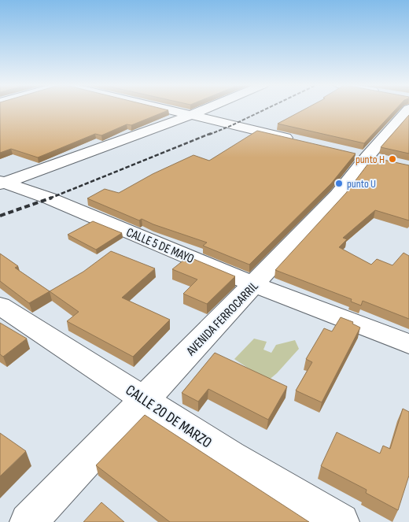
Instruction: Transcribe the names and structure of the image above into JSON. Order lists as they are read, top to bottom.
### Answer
{
  "streets": {
    "street": ["CALLE 5 DE MAYO", "AVENIDA FERROCARRIL", "CALLE 20 DE MARZO"]
  },
  "crossings": [
    ["CALLE 5 DE MAYO", "AVENIDA FERROCARRIL"],
    ["AVENIDA FERROCARRIL", "CALLE 20 DE MARZO"]
  ],
  "places": ["punto H", "punto U"]
}
